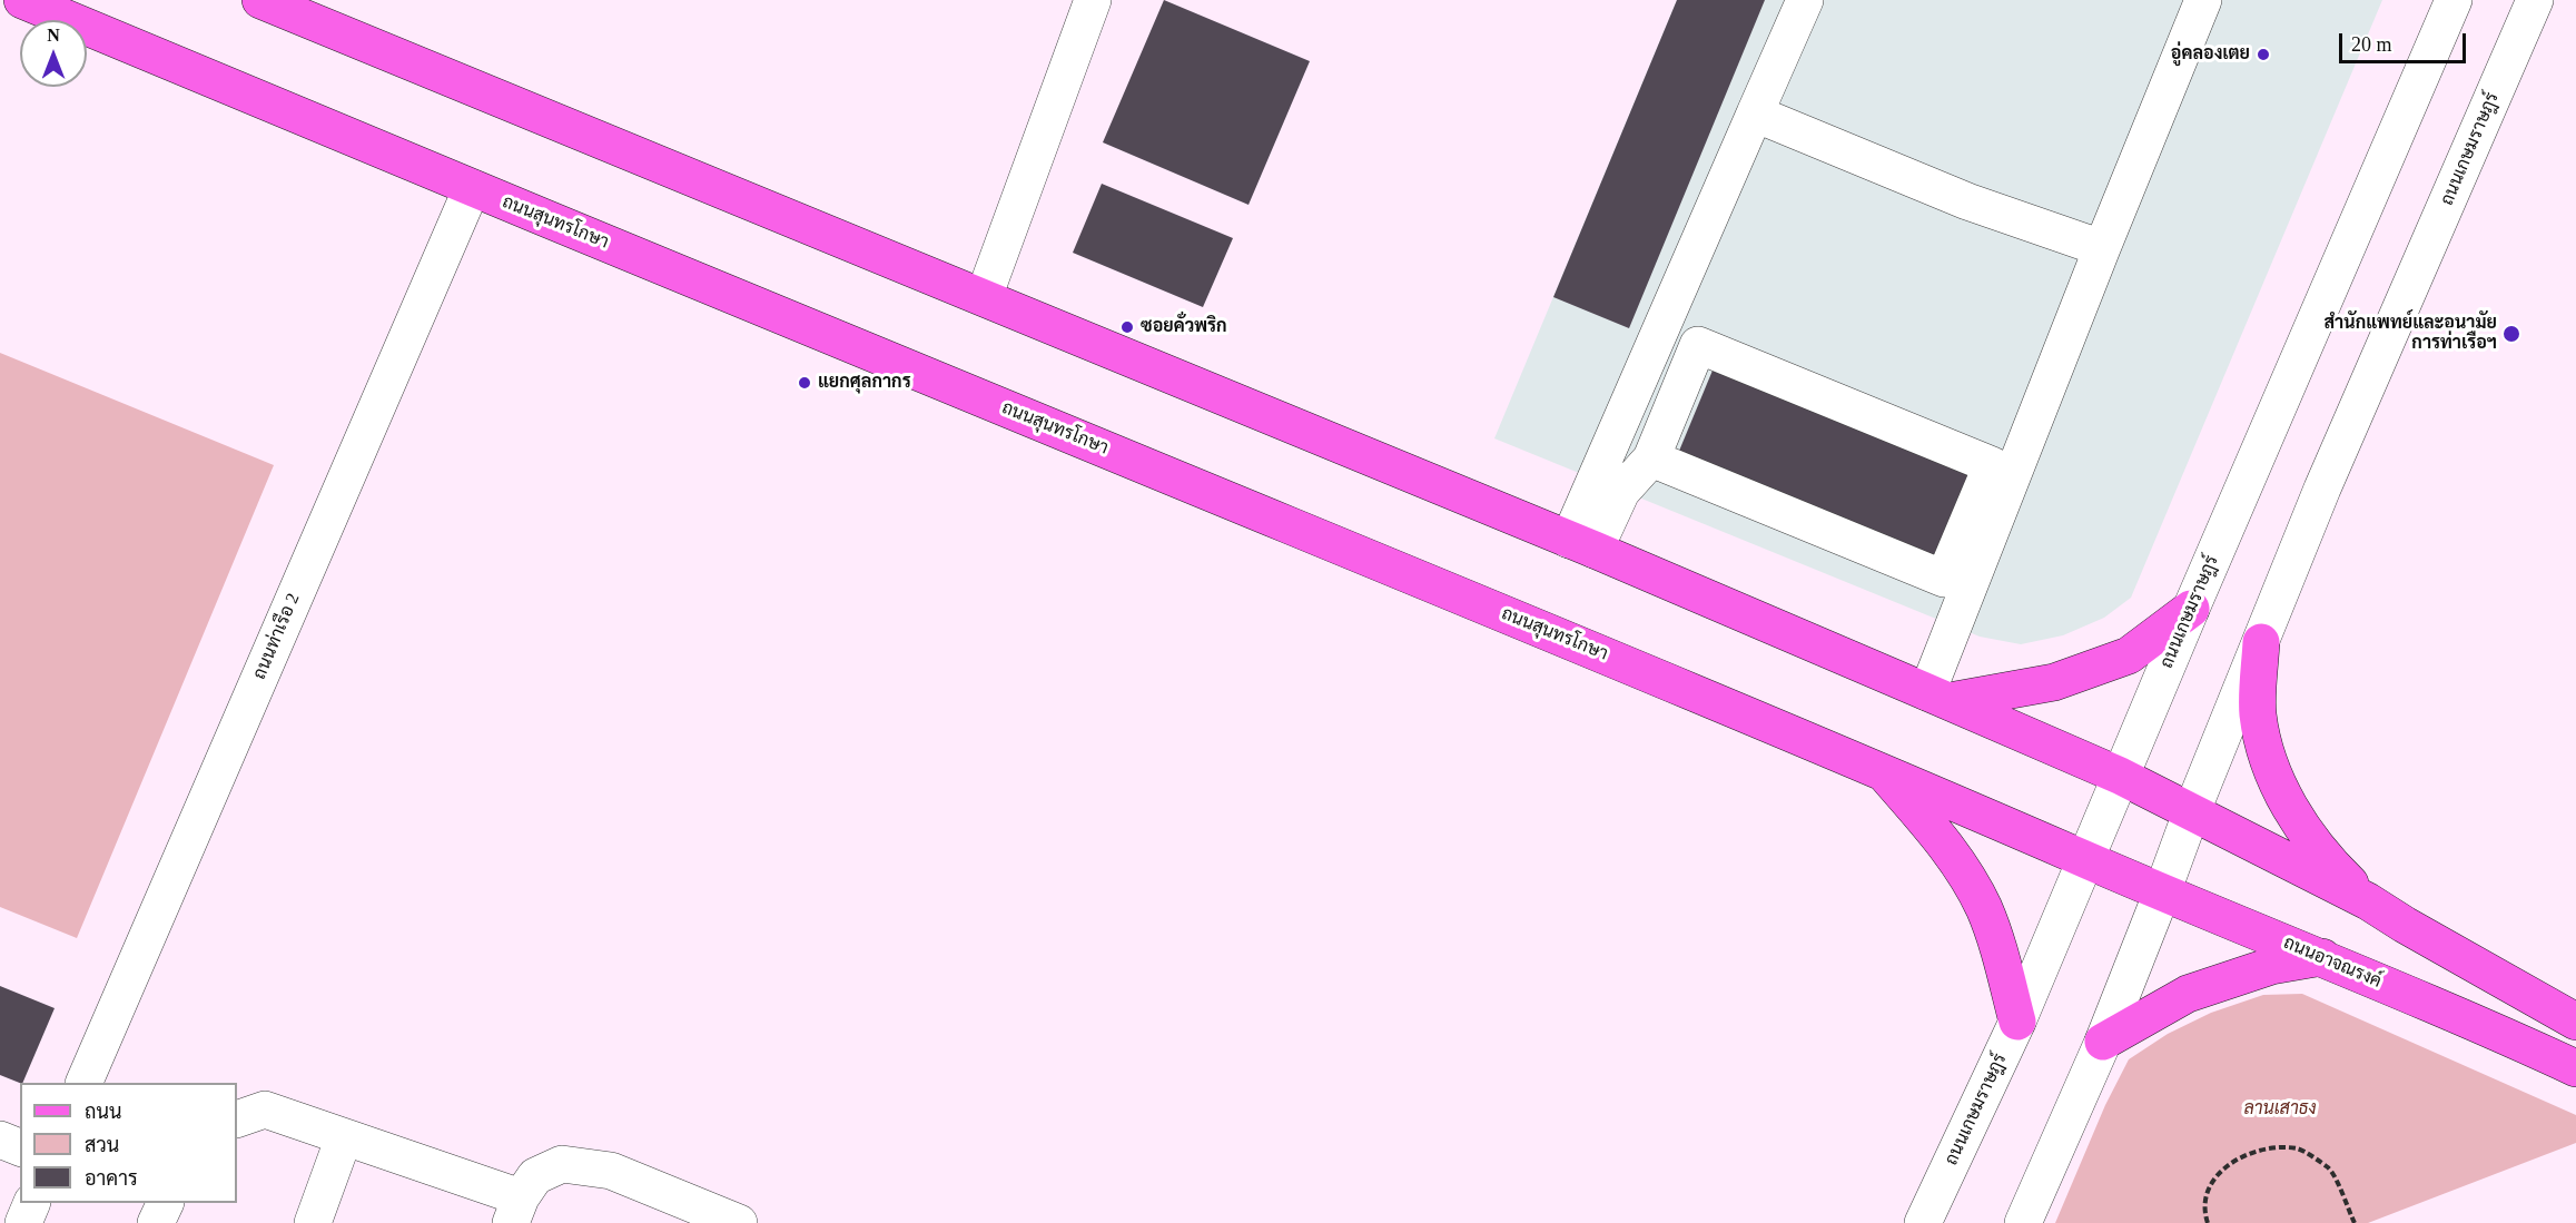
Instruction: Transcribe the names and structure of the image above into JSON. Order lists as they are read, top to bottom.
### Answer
{
  "streets": {
    "main road": ["ถนนสุนทรโกษา", "ถนนอาจณรงค์"],
    "street": ["ถนนเกษมราษฎร์", "ถนนท่าเรือ 2"]
  },
  "crossings": [
    ["ถนนเกษมราษฎร์", "ถนนสุนทรโกษา"],
    ["ถนนเกษมราษฎร์", "ถนนอาจณรงค์"],
    ["ถนนสุนทรโกษา", "ถนนท่าเรือ 2"],
    ["ถนนสุนทรโกษา", "ถนนอาจณรงค์"]
  ],
  "parks": ["ลานเสาธง"],
  "places": [
    "อู่คลองเตย",
    "ซอยคั่วพริก",
    "สำนักแพทย์และอนามัย การท่าเรือฯ",
    "แยกศุลกากร"
  ],
  "legend": ["ถนน", "สวน", "อาคาร"],
  "scale_bar": "20 m",
  "north": "top"
}
